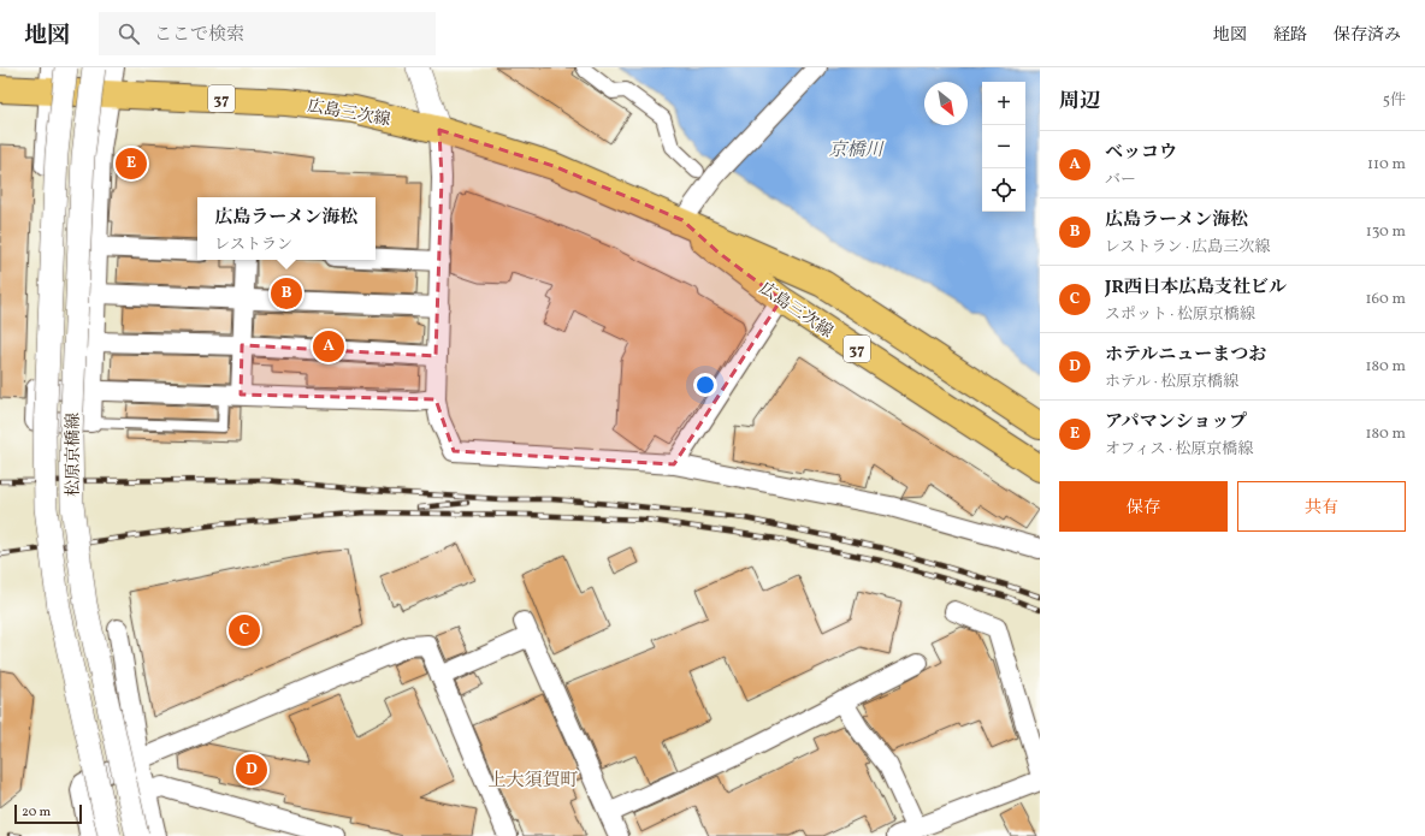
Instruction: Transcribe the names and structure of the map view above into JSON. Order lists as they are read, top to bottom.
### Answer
{
  "streets": {
    "main road": ["37", "広島三次線"],
    "street": ["松原京橋線"]
  },
  "districts": ["上大須賀町"],
  "water": ["京橋川"],
  "scale_bar": "20 m",
  "north": "bottom right",
  "page": {
    "header": "地図",
    "search": "ここで検索",
    "nav": ["地図", "経路", "保存済み"],
    "heading": ["周辺", "5件"],
    "map_buttons": ["+", "−"],
    "list": [
      {
        "mark": "A",
        "name": "ベッコウ",
        "note": "バー",
        "value": "110 m"
      },
      {
        "mark": "B",
        "name": "広島ラーメン海松",
        "note": "レストラン · 広島三次線",
        "value": "130 m"
      },
      {
        "mark": "C",
        "name": "JR西日本広島支社ビル",
        "note": "スポット · 松原京橋線",
        "value": "160 m"
      },
      {
        "mark": "D",
        "name": "ホテルニューまつお",
        "note": "ホテル · 松原京橋線",
        "value": "180 m"
      },
      {
        "mark": "E",
        "name": "アパマンショップ",
        "note": "オフィス · 松原京橋線",
        "value": "180 m"
      }
    ],
    "pins": [
      "E",
      "B",
      "A",
      "C",
      "D"
    ],
    "popup": ["広島ラーメン海松", "レストラン"],
    "buttons": ["保存", "共有"],
    "scale": "20 m"
  }
}
